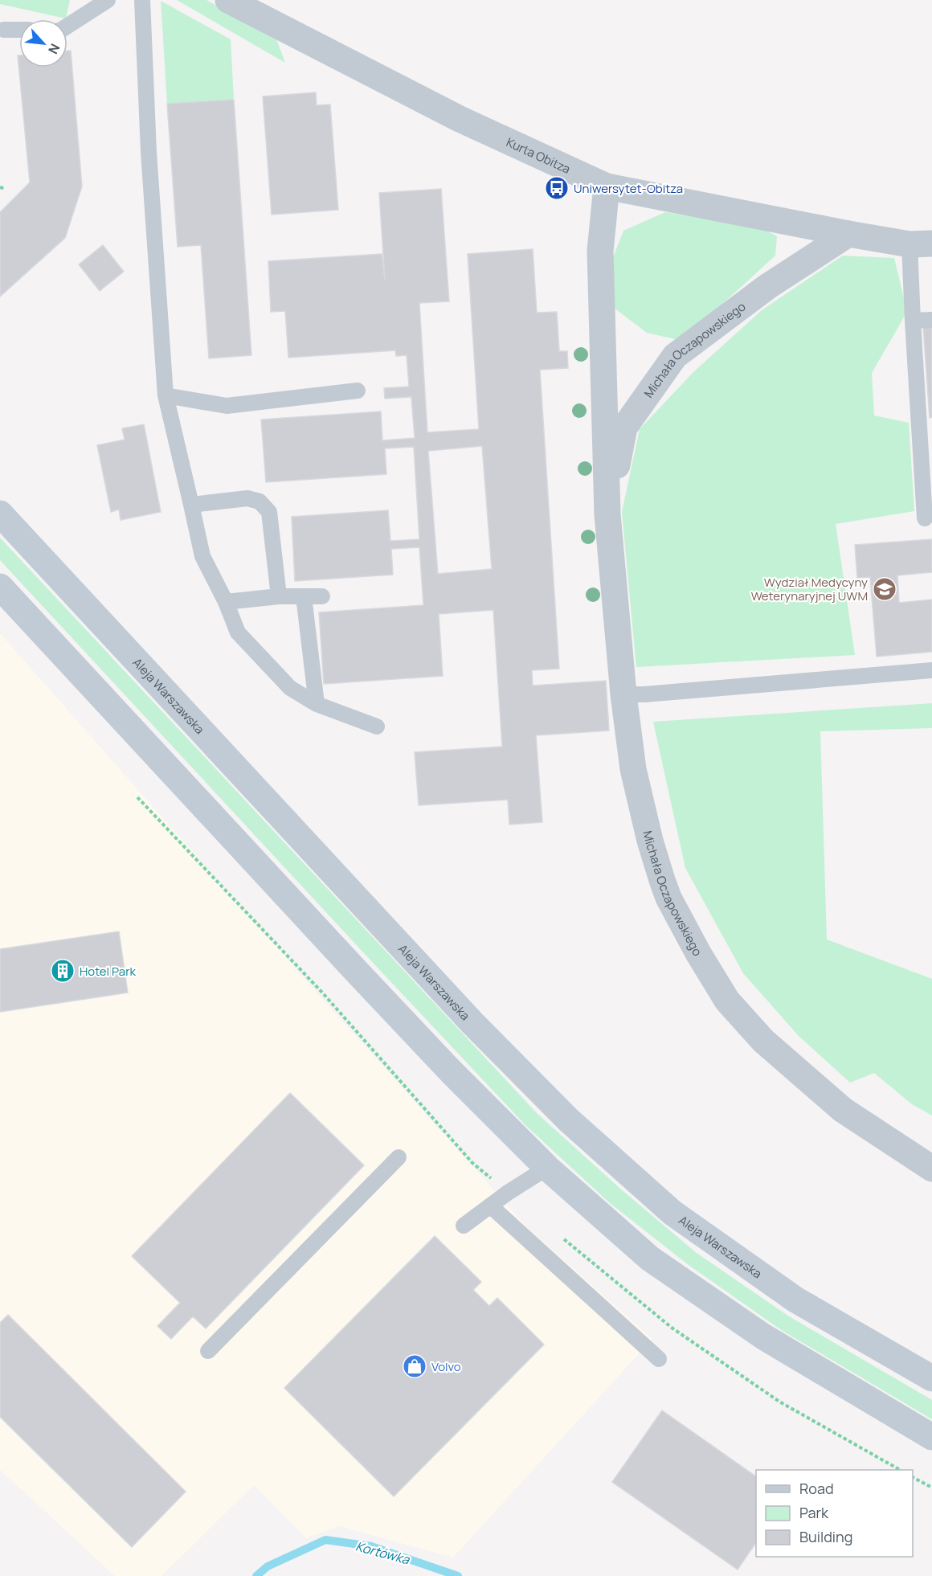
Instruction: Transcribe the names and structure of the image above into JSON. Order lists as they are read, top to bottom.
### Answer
{
  "streets": {
    "main road": ["Aleja Warszawska"],
    "street": ["Kurta Obitza", "Michała Oczapowskiego"]
  },
  "crossings": [
    ["Kurta Obitza", "Michała Oczapowskiego"]
  ],
  "water": ["Kortówka"],
  "places": {
    "bus stop": ["Uniwersytet-Obitza"],
    "school or university": ["Wydział Medycyny Weterynaryjnej UWM"],
    "building": ["Hotel Park"],
    "shop": ["Volvo"]
  },
  "legend": ["Road", "Park", "Building"],
  "north": "bottom right"
}
